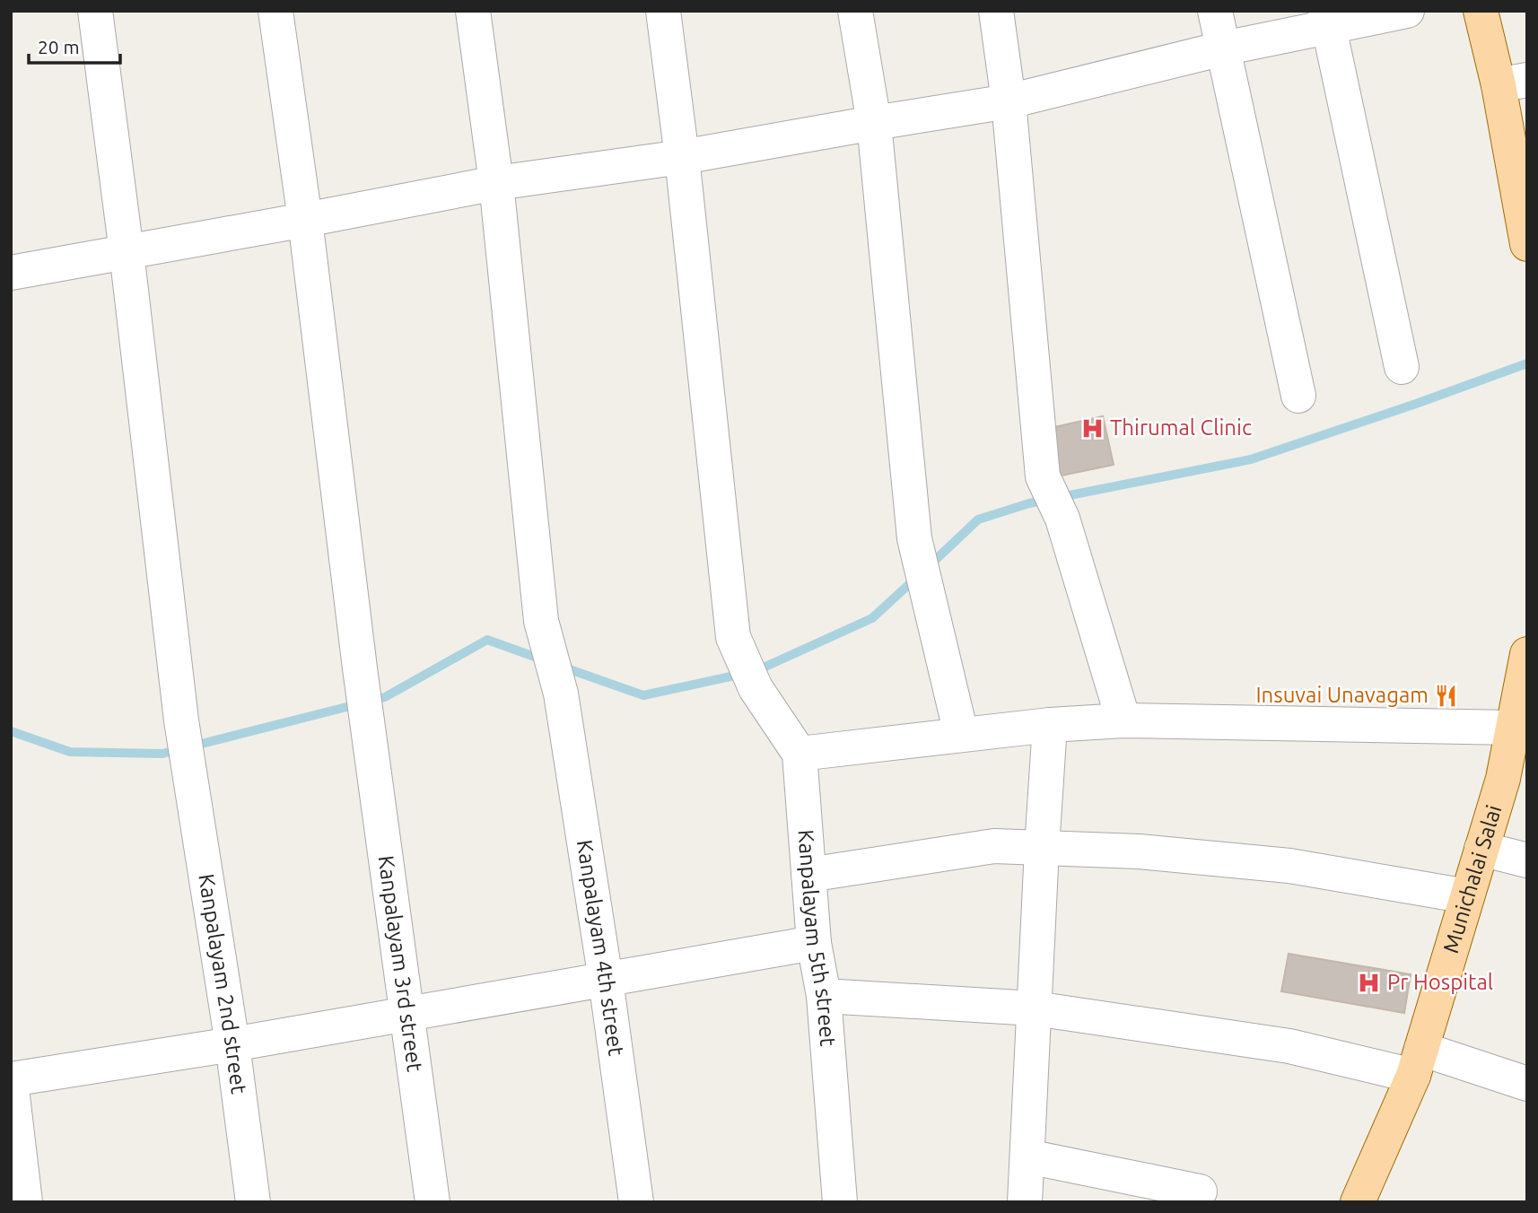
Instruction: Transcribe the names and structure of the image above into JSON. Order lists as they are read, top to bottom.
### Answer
{
  "streets": {
    "main road": ["Munichalai Salai"],
    "street": [
      "Kanpalayam 5th street",
      "Kanpalayam 4th street",
      "Kanpalayam 3rd street",
      "Kanpalayam 2nd street"
    ]
  },
  "places": {
    "hospital": ["Thirumal Clinic", "Pr Hospital"],
    "restaurant": ["Insuvai Unavagam"]
  },
  "scale_bar": "20 m"
}
